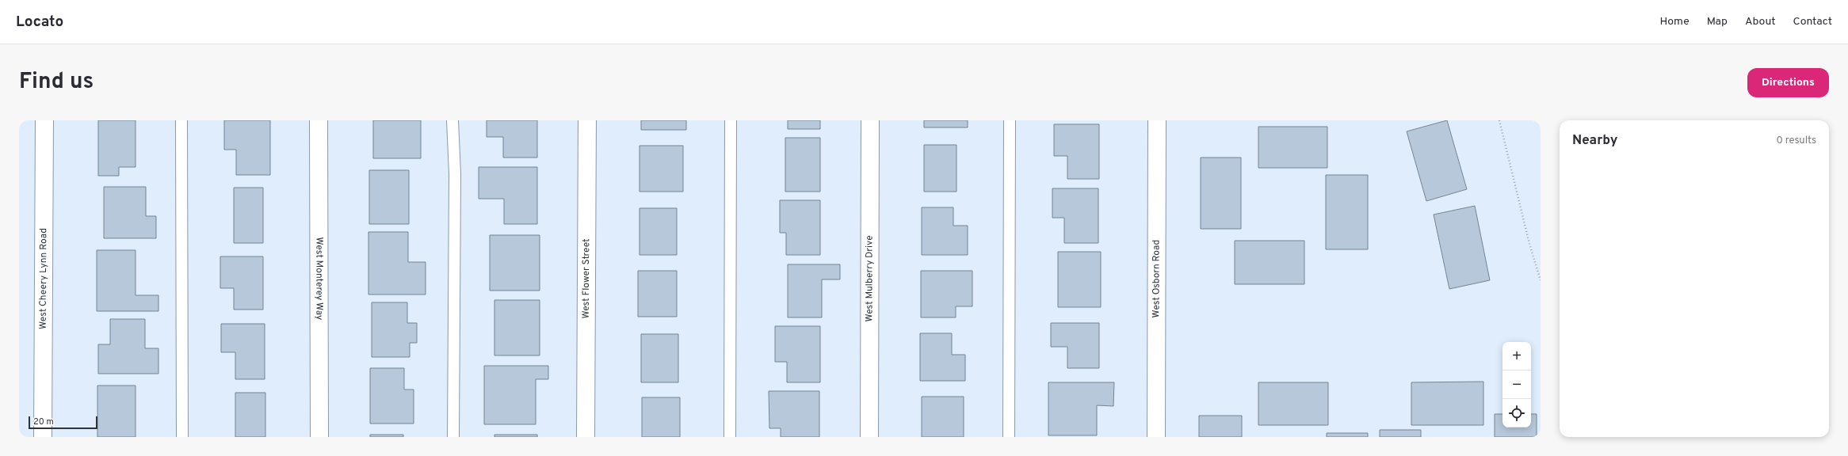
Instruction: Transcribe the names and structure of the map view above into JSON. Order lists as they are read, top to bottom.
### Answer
{
  "streets": {
    "street": [
      "West Cheery Lynn Road",
      "West Monterey Way",
      "West Flower Street",
      "West Mulberry Drive",
      "West Osborn Road"
    ]
  },
  "scale_bar": "20 m",
  "page": {
    "header": "Locato",
    "nav": [
      "Home",
      "Map",
      "About",
      "Contact"
    ],
    "title": "Find us",
    "buttons": "Directions",
    "heading": ["Nearby", "0 results"],
    "map_buttons": ["+", "−"],
    "scale": "20 m"
  }
}
